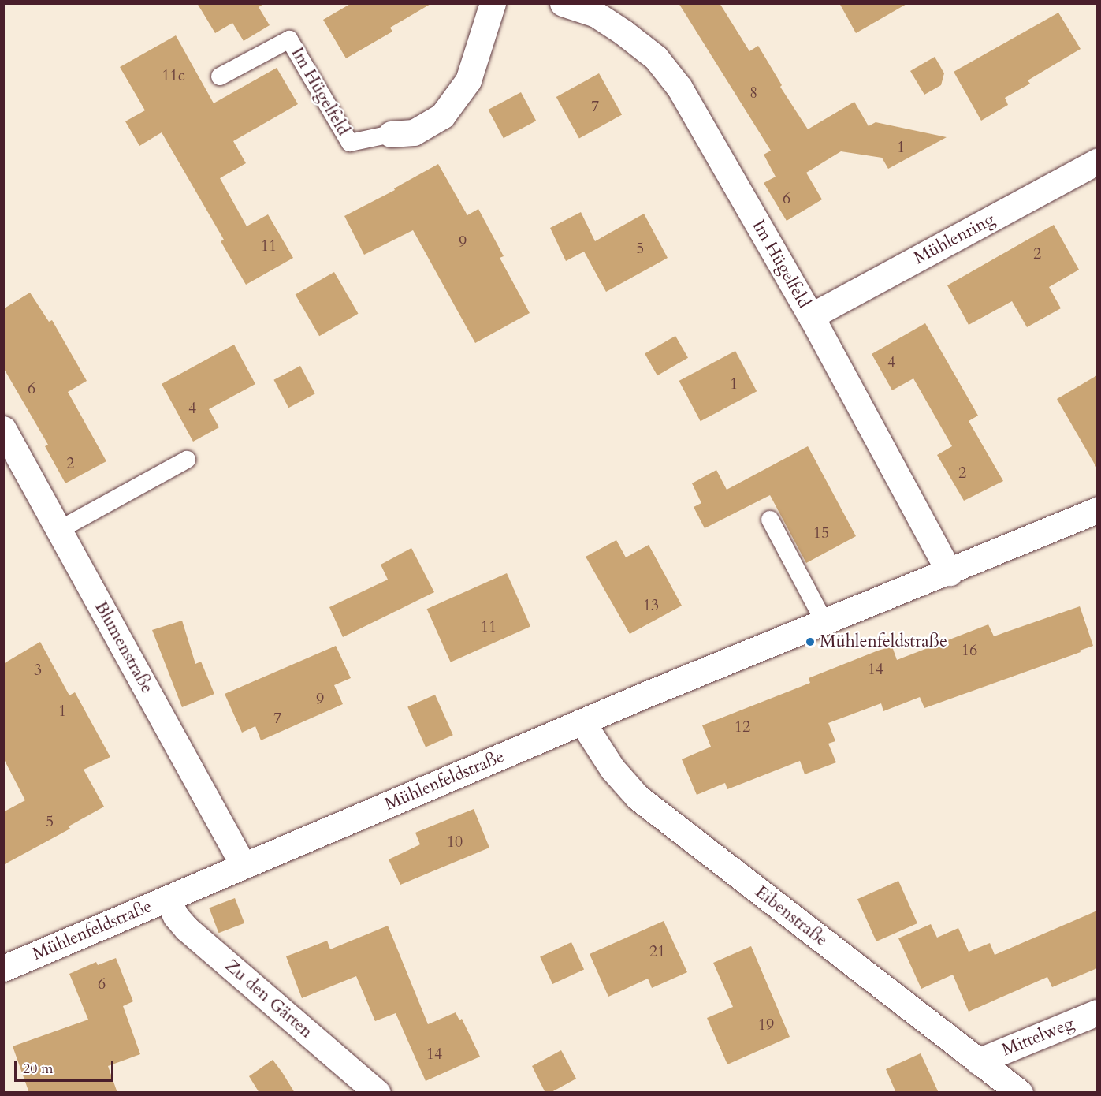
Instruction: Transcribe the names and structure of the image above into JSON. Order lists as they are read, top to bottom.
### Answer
{
  "streets": {
    "street": [
      "Im Hügelfeld",
      "Mühlenring",
      "Blumenstraße",
      "Mühlenfeldstraße",
      "Eibenstraße",
      "Zu den Gärten",
      "Mittelweg"
    ]
  },
  "crossings": [
    ["Im Hügelfeld", "Mühlenring"],
    ["Im Hügelfeld", "Mühlenfeldstraße"],
    ["Blumenstraße", "Mühlenfeldstraße"],
    ["Mühlenfeldstraße", "Eibenstraße"],
    ["Mühlenfeldstraße", "Zu den Gärten"],
    ["Eibenstraße", "Mittelweg"]
  ],
  "places": ["Mühlenfeldstraße"],
  "house_numbers": [
    "11c",
    "8",
    "7",
    "1",
    "6",
    "9",
    "11",
    "5",
    "2",
    "4",
    "1",
    "6",
    "4",
    "2",
    "2",
    "15",
    "13",
    "11",
    "16",
    "14",
    "3",
    "9",
    "1",
    "7",
    "12",
    "5",
    "10",
    "21",
    "6",
    "19",
    "14"
  ],
  "scale_bar": "20 m"
}
